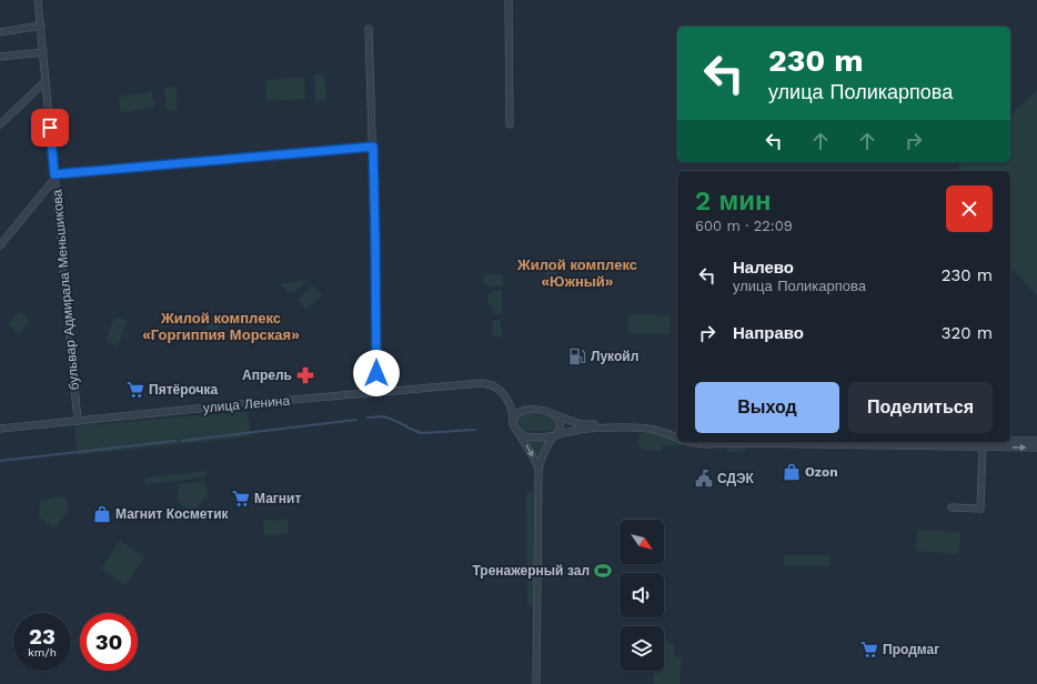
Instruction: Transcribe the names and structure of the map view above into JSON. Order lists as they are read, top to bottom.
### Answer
{
  "streets": {
    "street": ["бульвар Адмирала Меньшикова", "улица Ленина"]
  },
  "crossings": [
    ["бульвар Адмирала Меньшикова", "улица Ленина"]
  ],
  "districts": ["Жилой комплекс «Южный»", "Жилой комплекс «Горгиппия Морская»"],
  "places": {
    "fuel station": ["Лукойл"],
    "pharmacy": ["Апрель"],
    "supermarket": ["Пятёрочка", "Магнит", "Продмаг"],
    "shop": ["Ozon", "Магнит Косметик"],
    "public building": ["СДЭК"],
    "sports": ["Тренажерный зал"]
  },
  "north": "bottom right",
  "page": {
    "turn": ["230 m", "улица Поликарпова"],
    "heading": ["2 мин", "600 m · 22:09"],
    "list": [
      {
        "name": "Налево",
        "note": "улица Поликарпова",
        "value": "230 m"
      },
      {
        "name": "Направо",
        "value": "320 m"
      }
    ],
    "buttons": ["Выход", "Поделиться"],
    "speed": "23 km/h",
    "limit": "30"
  }
}
